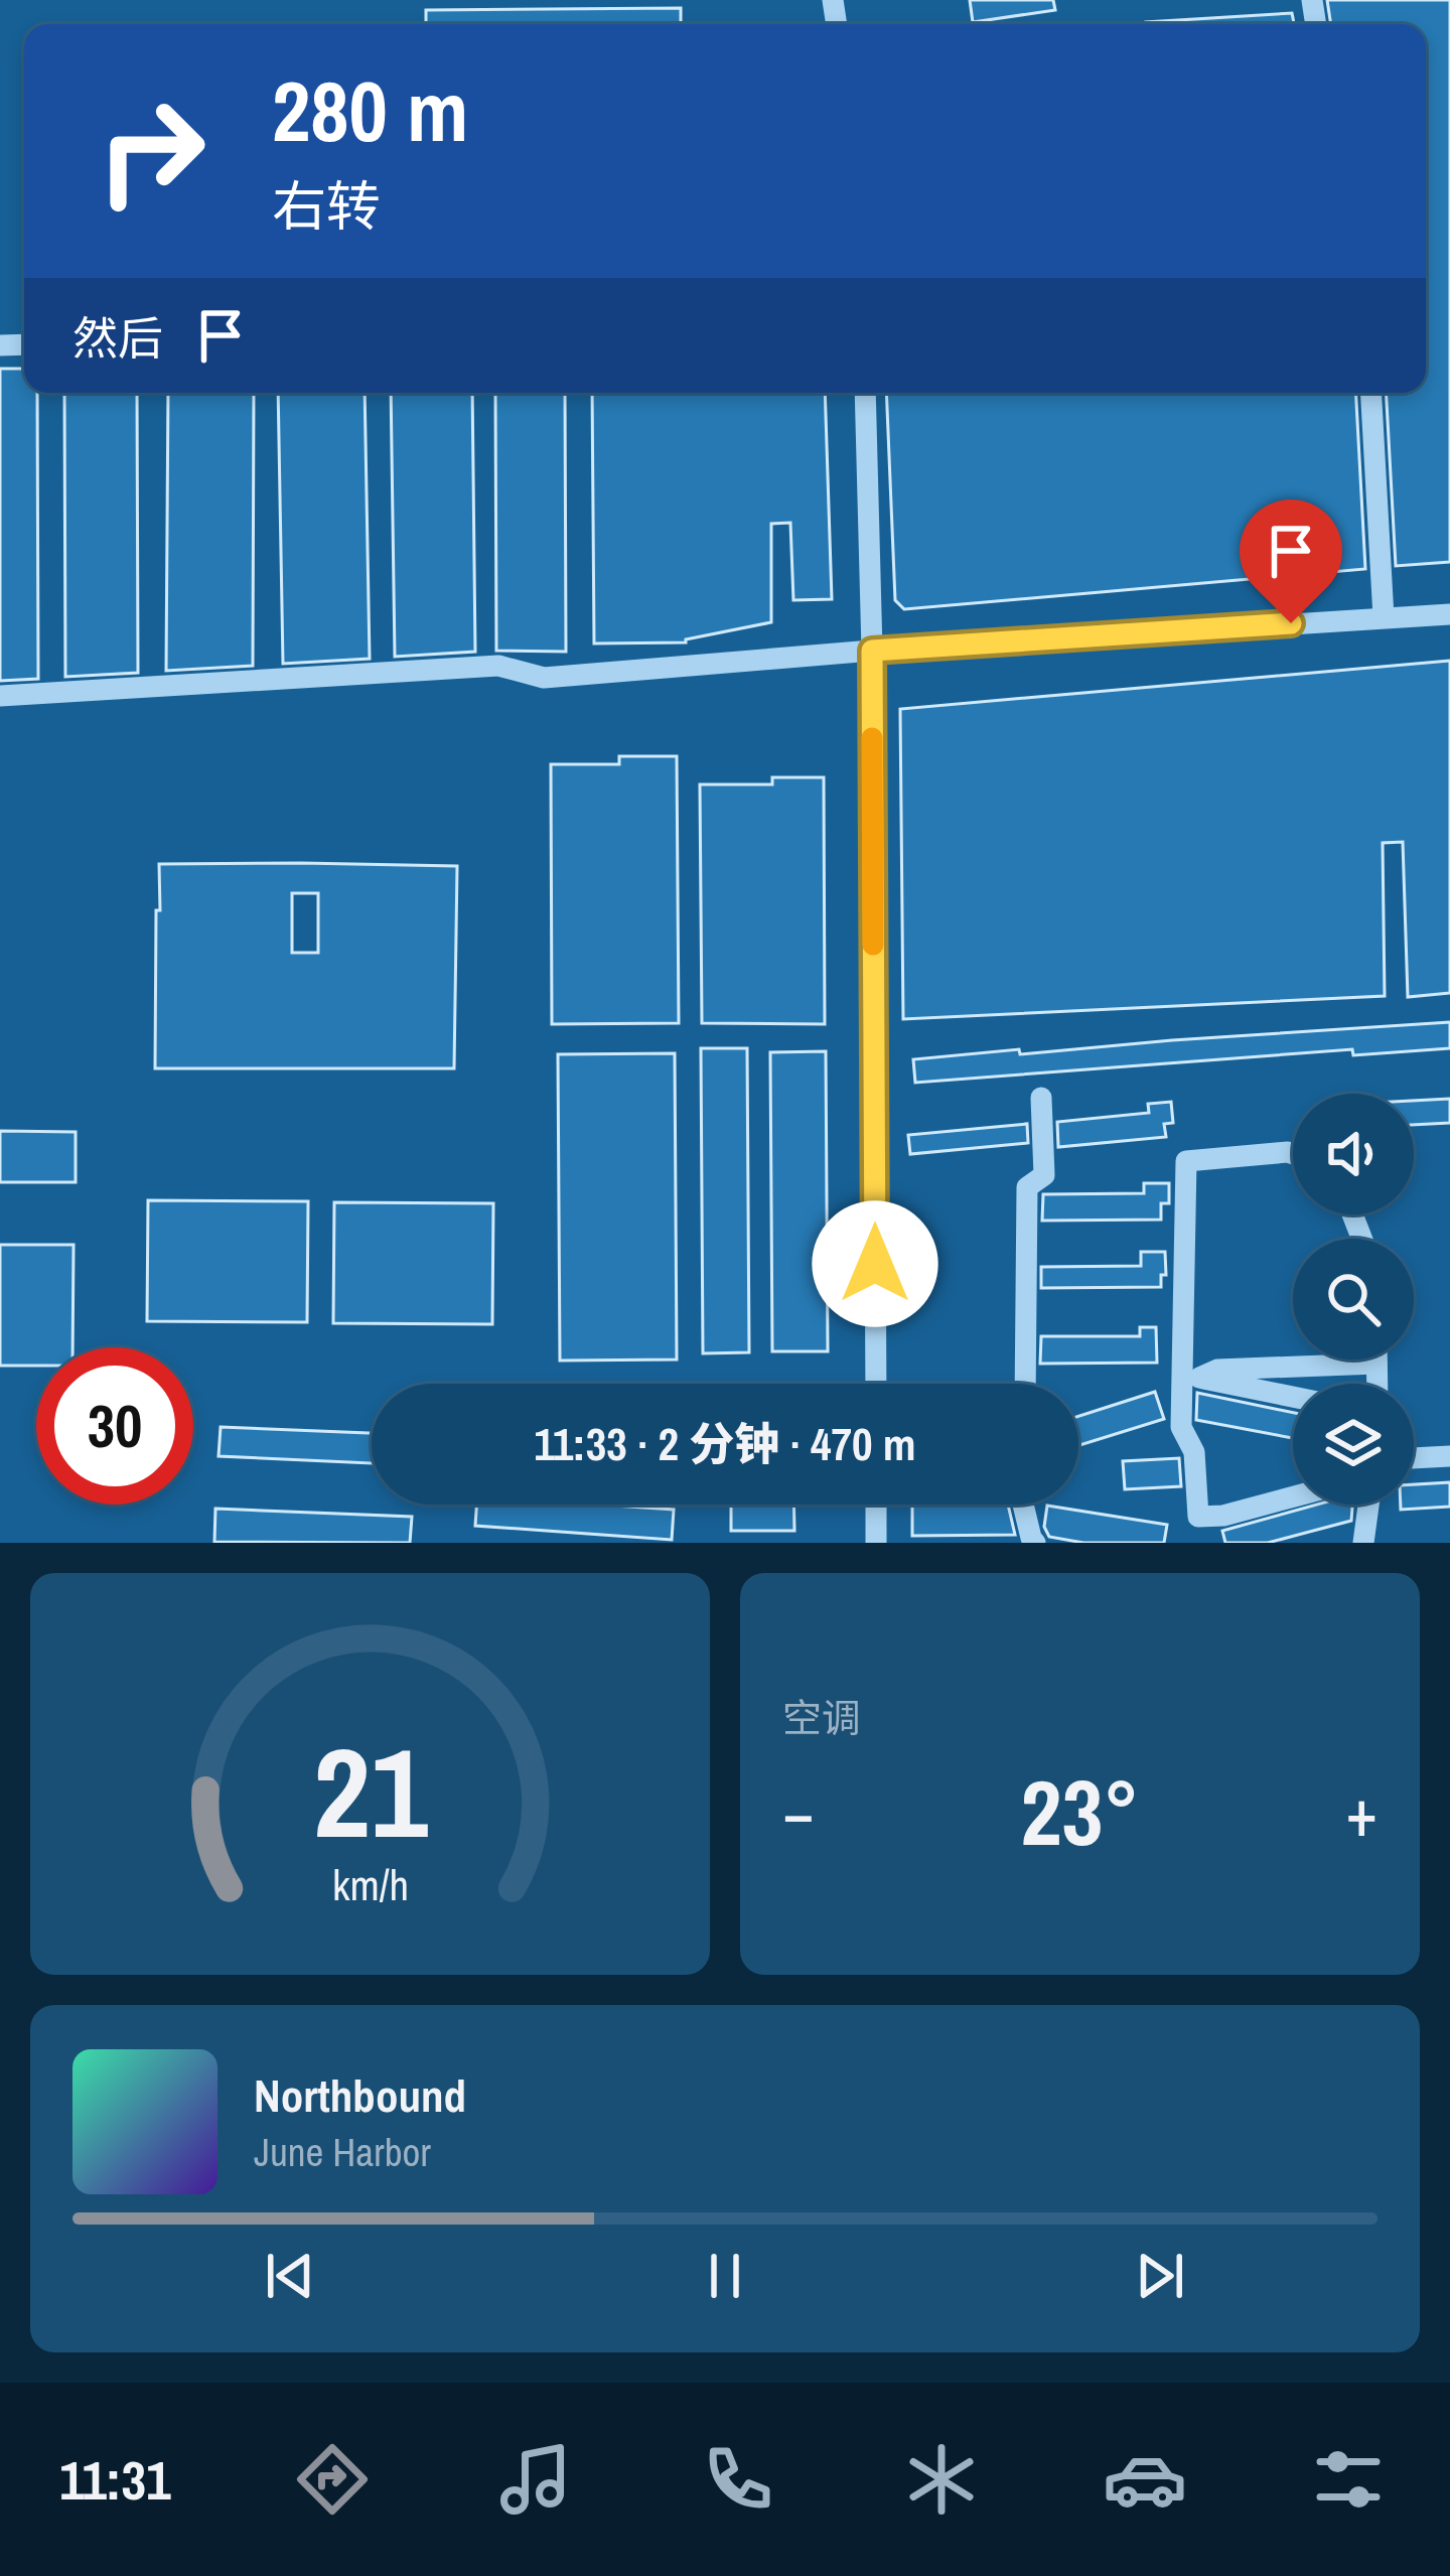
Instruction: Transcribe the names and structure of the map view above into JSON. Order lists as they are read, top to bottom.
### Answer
{
  "page": {
    "turn": ["280 m", "右转"],
    "then": "然后",
    "limit": "30",
    "trip": "11:33 · 2 分钟 · 470 m",
    "tile": "空调",
    "heat": ["−", "23°", "+"],
    "song": ["Northbound", "June Harbor"],
    "tabs": "11:31",
    "gauge": ["21", "km/h"]
  }
}
